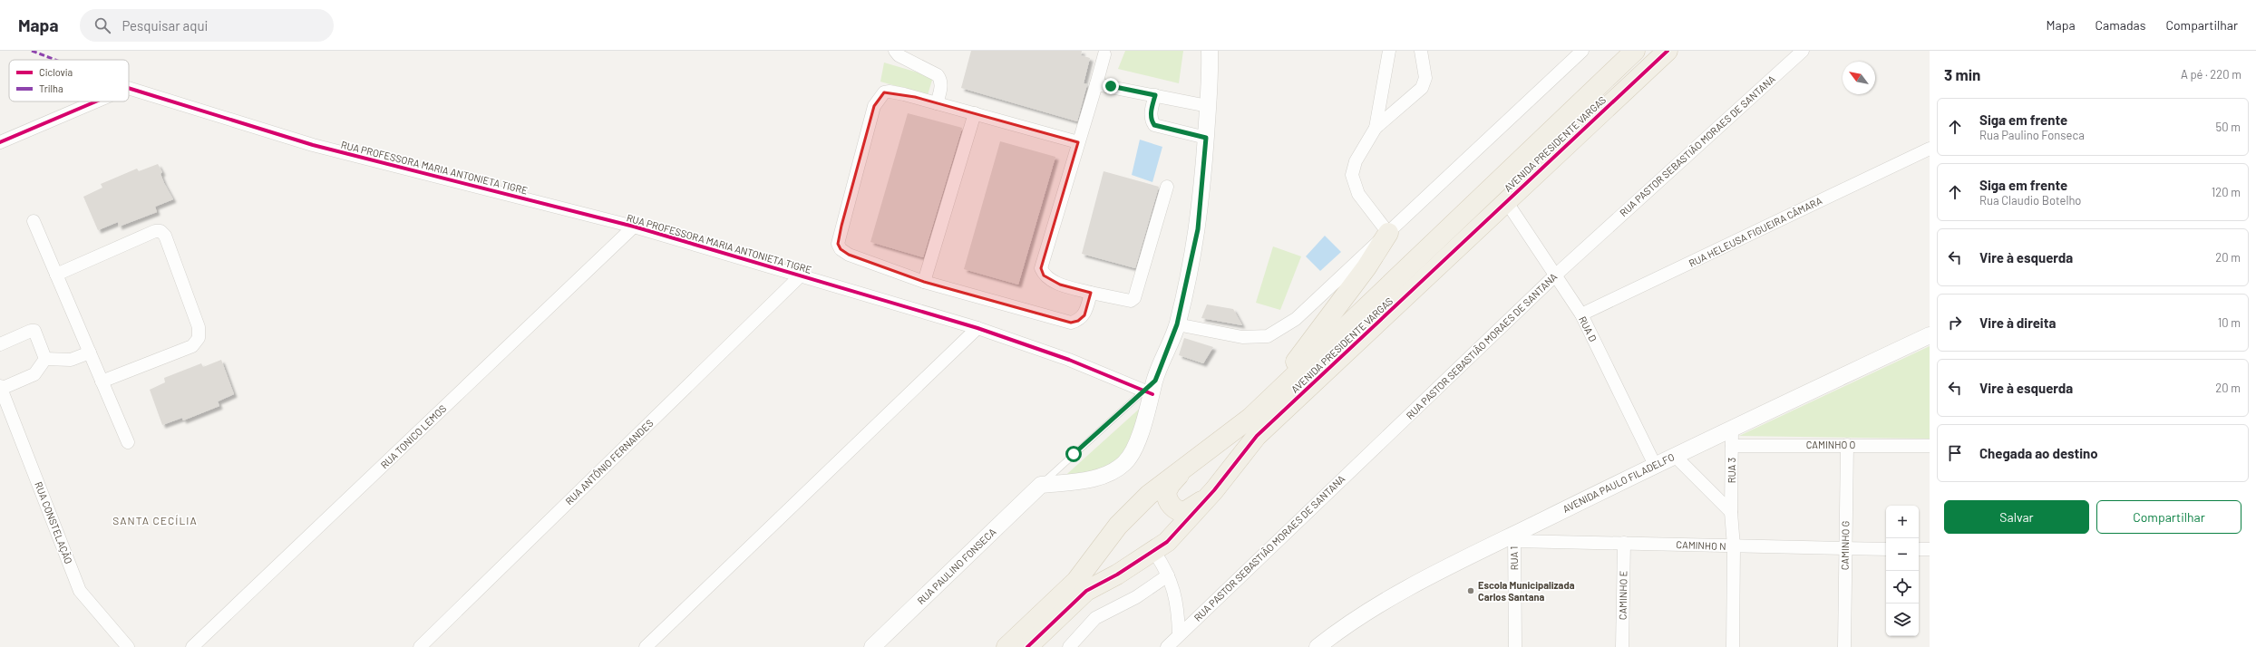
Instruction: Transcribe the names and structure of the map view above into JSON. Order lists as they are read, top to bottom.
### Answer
{
  "streets": {
    "main road": ["AVENIDA PRESIDENTE VARGAS"],
    "street": [
      "RUA PASTOR SEBASTIÃO MORAES DE SANTANA",
      "RUA PROFESSORA MARIA ANTONIETA TIGRE",
      "RUA HELEUSA FIGUEIRA CÂMARA",
      "RUA D",
      "RUA TONICO LEMOS",
      "CAMINHO O",
      "RUA ANTÔNIO FERNANDES",
      "RUA 3",
      "AVENIDA PAULO FILADELFO",
      "RUA CONSTELAÇÃO",
      "CAMINHO N",
      "CAMINHO G",
      "RUA 1",
      "RUA PAULINO FONSECA",
      "CAMINHO E"
    ]
  },
  "crossings": [
    ["AVENIDA PRESIDENTE VARGAS", "RUA D"],
    ["RUA PASTOR SEBASTIÃO MORAES DE SANTANA", "RUA D"],
    ["RUA PROFESSORA MARIA ANTONIETA TIGRE", "RUA TONICO LEMOS"],
    ["RUA PROFESSORA MARIA ANTONIETA TIGRE", "RUA ANTÔNIO FERNANDES"],
    ["RUA PROFESSORA MARIA ANTONIETA TIGRE", "RUA PAULINO FONSECA"],
    ["RUA HELEUSA FIGUEIRA CÂMARA", "RUA D"],
    ["RUA D", "AVENIDA PAULO FILADELFO"],
    ["CAMINHO O", "RUA 3"],
    ["CAMINHO O", "CAMINHO G"],
    ["RUA 3", "AVENIDA PAULO FILADELFO"],
    ["RUA 3", "CAMINHO N"],
    ["AVENIDA PAULO FILADELFO", "CAMINHO N"],
    ["AVENIDA PAULO FILADELFO", "RUA 1"],
    ["CAMINHO N", "CAMINHO G"],
    ["CAMINHO N", "RUA 1"],
    ["CAMINHO N", "CAMINHO E"]
  ],
  "districts": ["SANTA CECÍLIA"],
  "places": ["Escola Municipalizada Carlos Santana"],
  "legend": ["Ciclovia", "Trilha"],
  "north": "top left",
  "page": {
    "header": "Mapa",
    "search": "Pesquisar aqui",
    "nav": ["Mapa", "Camadas", "Compartilhar"],
    "heading": ["3 min", "A pé · 220 m"],
    "list": [
      ["Siga em frente", "Rua Paulino Fonseca", "50 m"],
      ["Siga em frente", "Rua Claudio Botelho", "120 m"],
      ["Vire à esquerda", "20 m"],
      ["Vire à direita", "10 m"],
      ["Vire à esquerda", "20 m"],
      "Chegada ao destino"
    ],
    "buttons": ["Salvar", "Compartilhar"],
    "map_buttons": ["+", "−"]
  }
}
